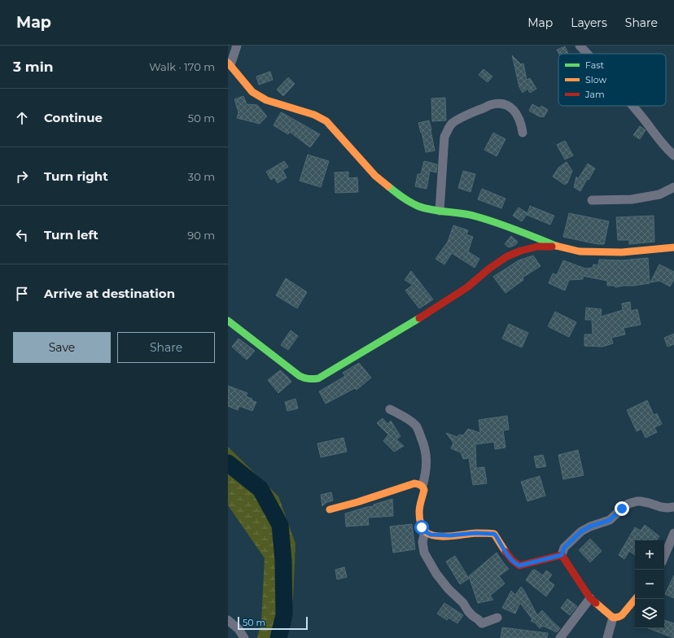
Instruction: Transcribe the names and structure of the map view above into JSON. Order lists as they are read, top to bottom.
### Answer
{
  "legend": ["Fast", "Slow", "Jam"],
  "scale_bar": "50 m",
  "page": {
    "header": "Map",
    "nav": ["Map", "Layers", "Share"],
    "heading": ["3 min", "Walk · 170 m"],
    "list": [
      ["Continue", "50 m"],
      ["Turn right", "30 m"],
      ["Turn left", "90 m"],
      "Arrive at destination"
    ],
    "buttons": ["Save", "Share"],
    "map_buttons": ["+", "−"],
    "scale": "50 m"
  }
}
